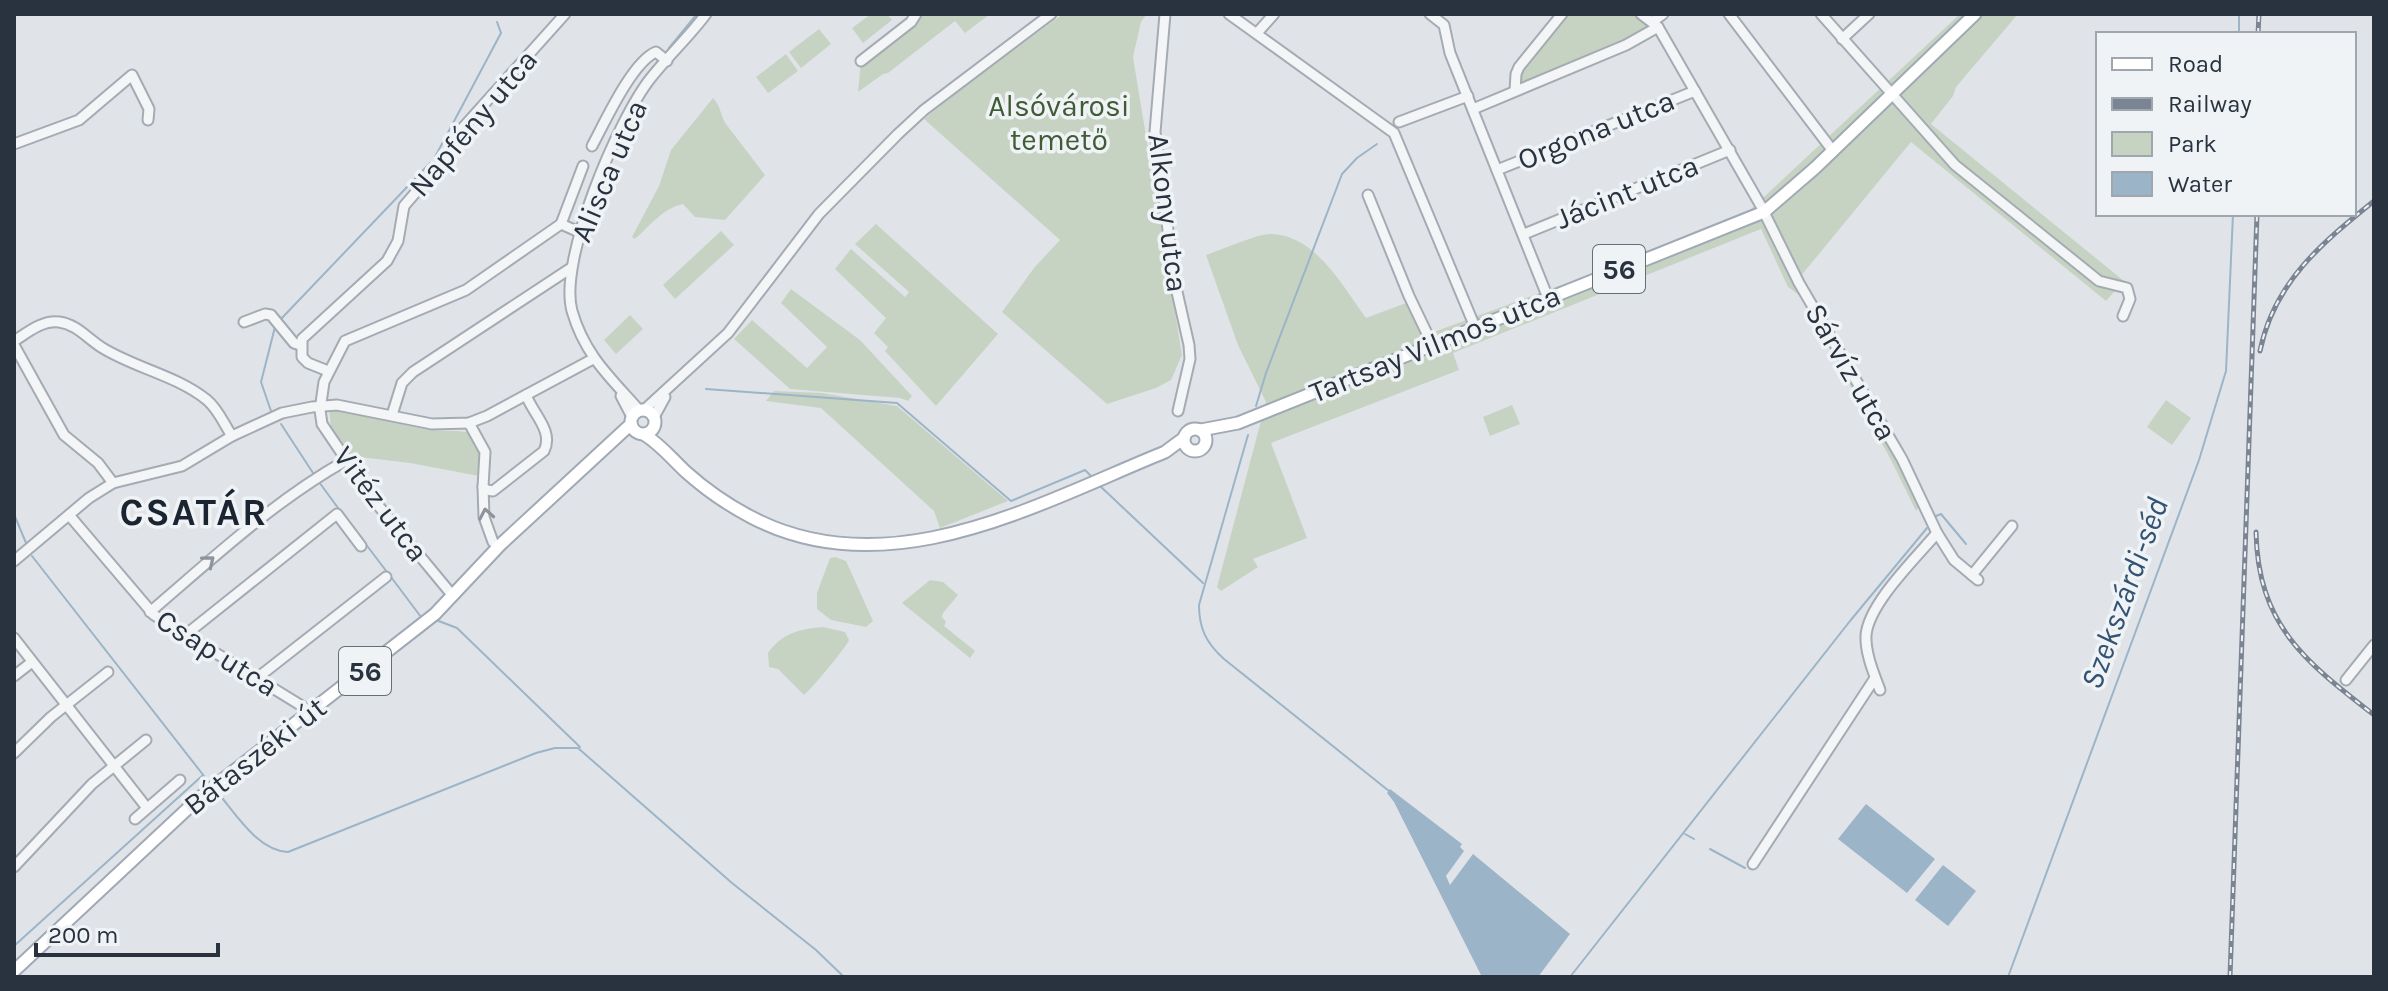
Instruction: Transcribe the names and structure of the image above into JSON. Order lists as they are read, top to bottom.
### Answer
{
  "streets": {
    "main road": ["56", "Tartsay Vilmos utca", "Bátaszéki út"],
    "street": [
      "Napfény utca",
      "Orgona utca",
      "Alisca utca",
      "Jácint utca",
      "Alkony utca",
      "Sárvíz utca",
      "Vitéz utca",
      "Csap utca"
    ]
  },
  "crossings": [
    ["Orgona utca", "Sárvíz utca"],
    ["Alisca utca", "56"],
    ["Jácint utca", "Sárvíz utca"],
    ["56", "Tartsay Vilmos utca"],
    ["56", "Bátaszéki út"],
    ["Tartsay Vilmos utca", "Sárvíz utca"],
    ["Vitéz utca", "Bátaszéki út"],
    ["Csap utca", "Bátaszéki út"]
  ],
  "districts": ["CSATÁR"],
  "water": ["Szekszárdi-séd"],
  "parks": ["Alsóvárosi temető"],
  "legend": [
    "Road",
    "Railway",
    "Park",
    "Water"
  ],
  "scale_bar": "200 m"
}
